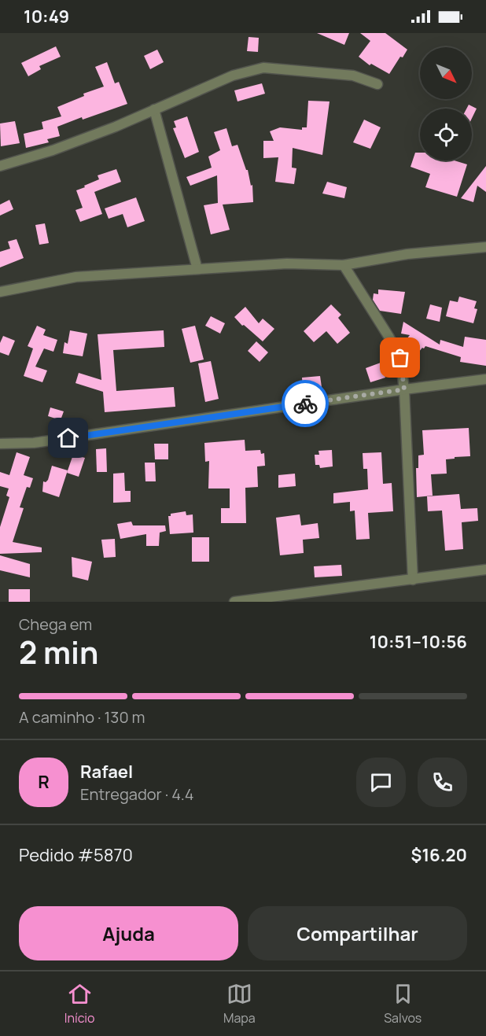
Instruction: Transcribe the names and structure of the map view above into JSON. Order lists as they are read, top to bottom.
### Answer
{
  "north": "bottom right",
  "page": {
    "status": "10:49",
    "heading": ["2 min", "Chega em", "10:51–10:56"],
    "panel": [
      "Rafael",
      "Entregador · 4.4",
      "Pedido #5870",
      "$16.20"
    ],
    "bar": "A caminho · 130 m",
    "round": "R",
    "buttons": ["Ajuda", "Compartilhar"],
    "tabs": ["Início", "Mapa", "Salvos"]
  }
}
